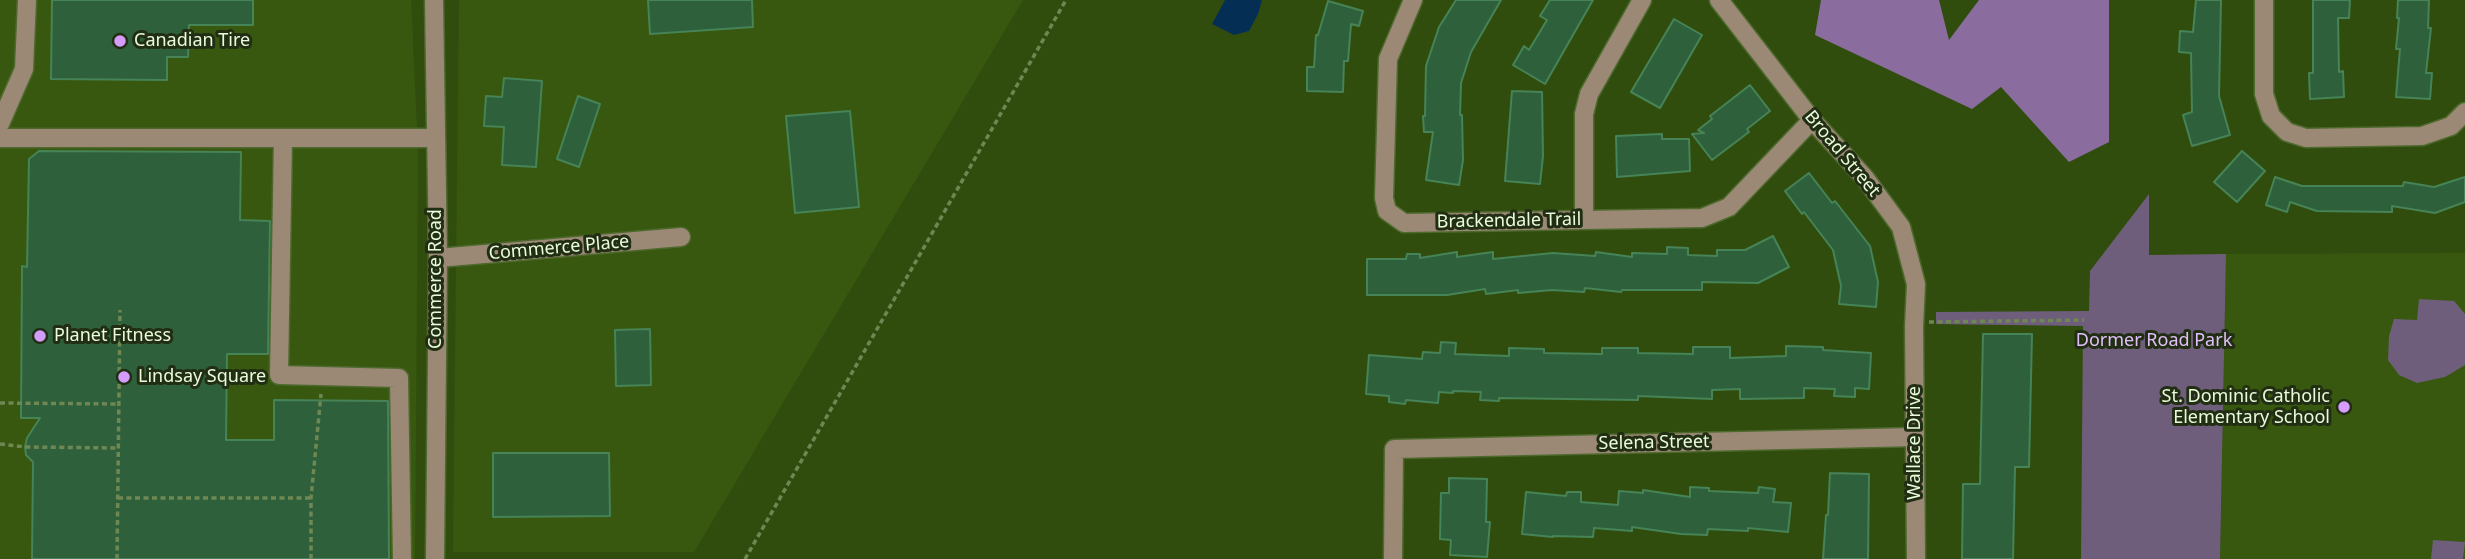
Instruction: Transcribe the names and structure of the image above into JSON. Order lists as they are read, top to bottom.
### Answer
{
  "streets": {
    "street": [
      "Broad Street",
      "Brackendale Trail",
      "Commerce Place",
      "Commerce Road",
      "Selena Street",
      "Wallace Drive"
    ]
  },
  "crossings": [
    ["Broad Street", "Brackendale Trail"],
    ["Broad Street", "Wallace Drive"],
    ["Commerce Place", "Commerce Road"],
    ["Selena Street", "Wallace Drive"]
  ],
  "parks": ["Dormer Road Park"],
  "places": [
    "Canadian Tire",
    "Planet Fitness",
    "Lindsay Square",
    "St. Dominic Catholic Elementary School"
  ]
}
